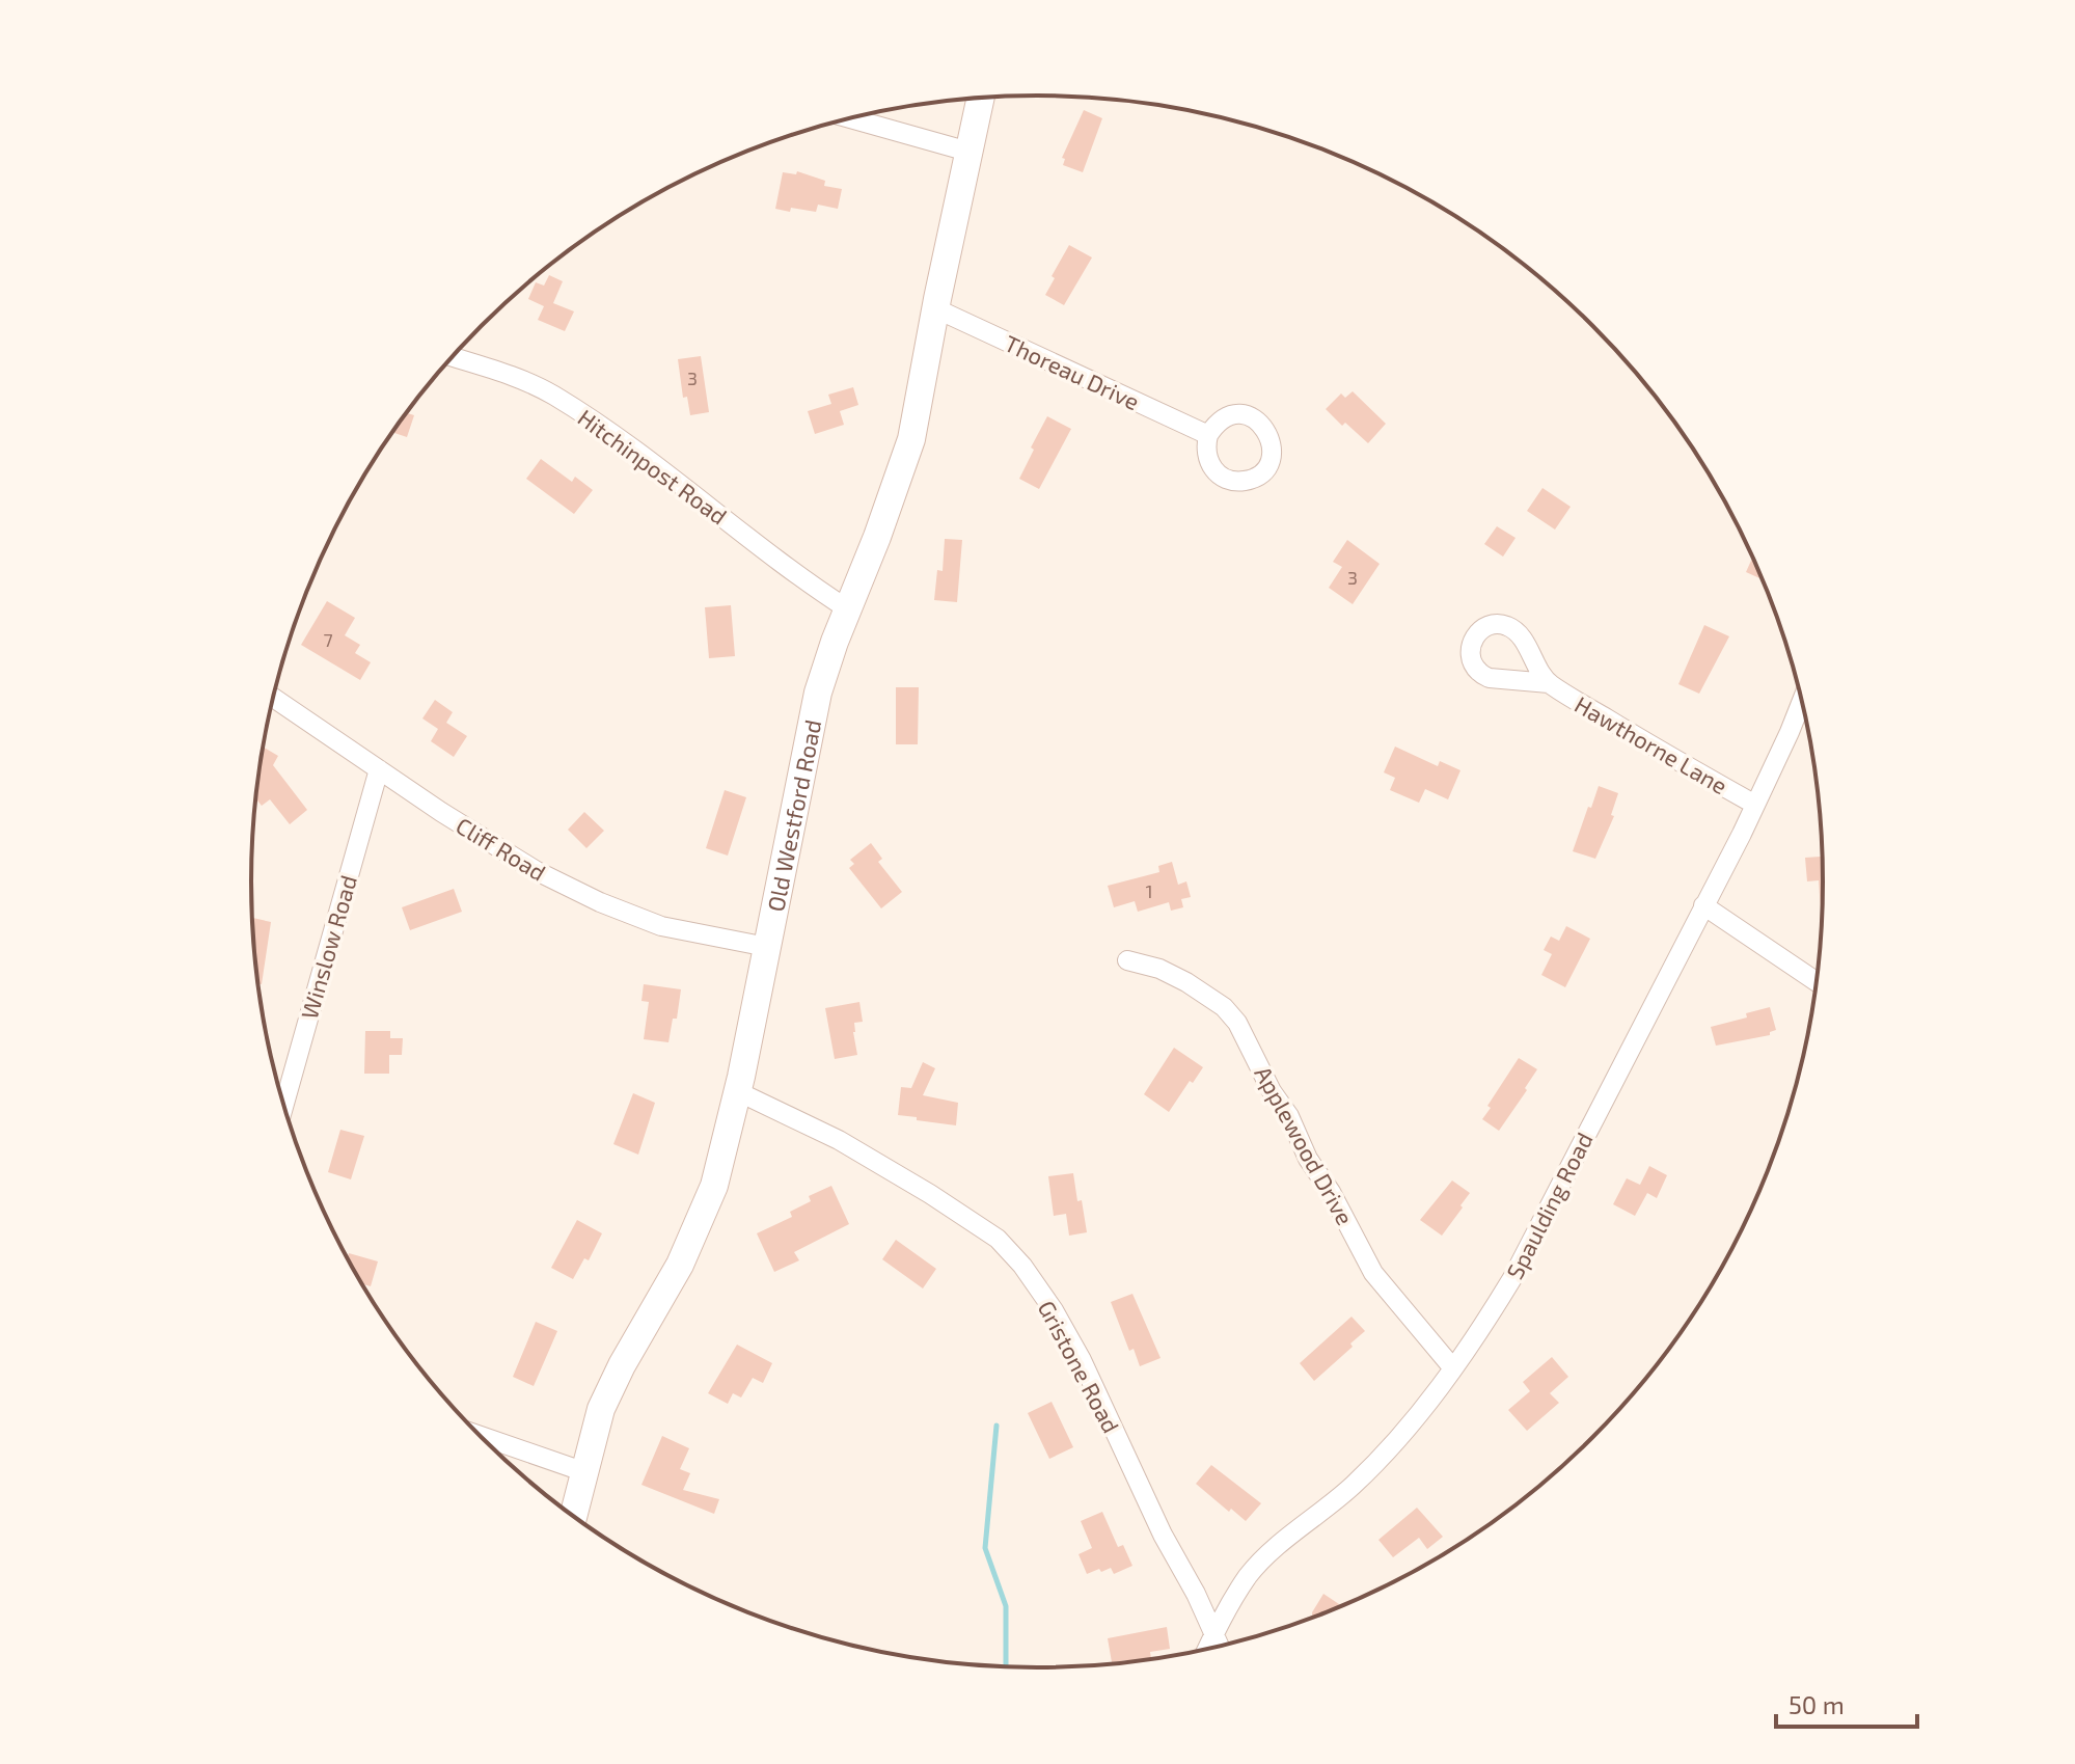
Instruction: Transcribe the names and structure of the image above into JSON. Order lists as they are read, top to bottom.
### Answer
{
  "streets": {
    "main road": ["Old Westford Road"],
    "street": [
      "Thoreau Drive",
      "Hitchinpost Road",
      "Hawthorne Lane",
      "Cliff Road",
      "Winslow Road",
      "Applewood Drive",
      "Spaulding Road",
      "Gristone Road"
    ]
  },
  "crossings": [
    ["Thoreau Drive", "Old Westford Road"],
    ["Hitchinpost Road", "Old Westford Road"],
    ["Hawthorne Lane", "Spaulding Road"],
    ["Old Westford Road", "Cliff Road"],
    ["Old Westford Road", "Gristone Road"],
    ["Cliff Road", "Winslow Road"],
    ["Applewood Drive", "Spaulding Road"],
    ["Spaulding Road", "Gristone Road"]
  ],
  "house_numbers": [
    "3",
    "3",
    "7",
    "1"
  ],
  "scale_bar": "50 m"
}
